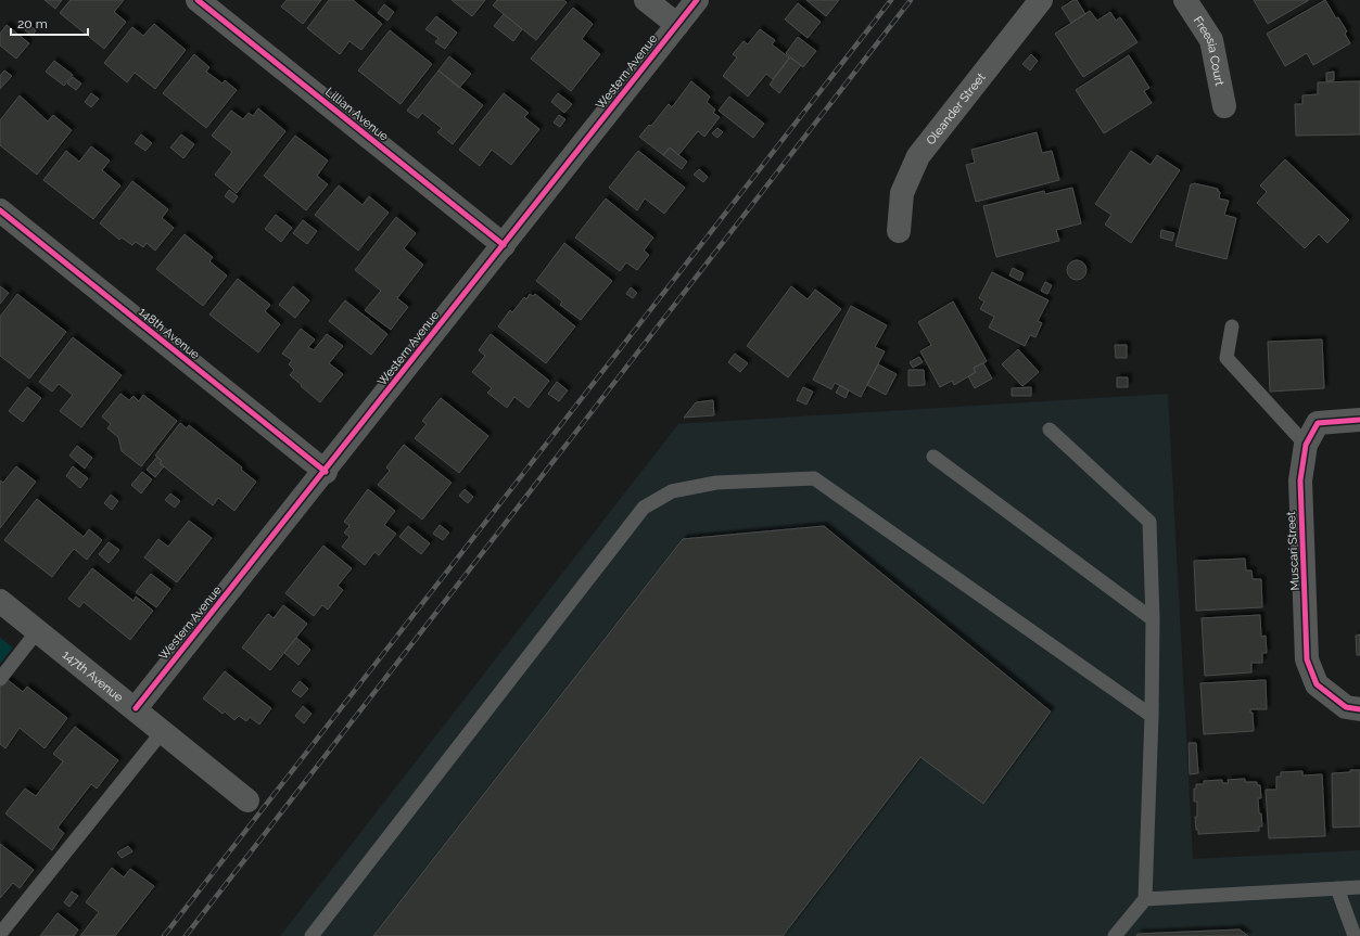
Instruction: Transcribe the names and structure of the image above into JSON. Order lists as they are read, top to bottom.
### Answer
{
  "streets": {
    "street": [
      "Freesia Court",
      "Western Avenue",
      "Oleander Street",
      "Lillian Avenue",
      "148th Avenue",
      "Muscari Street",
      "147th Avenue"
    ]
  },
  "crossings": [
    ["Western Avenue", "Lillian Avenue"],
    ["Western Avenue", "148th Avenue"],
    ["Western Avenue", "147th Avenue"]
  ],
  "scale_bar": "20 m"
}
